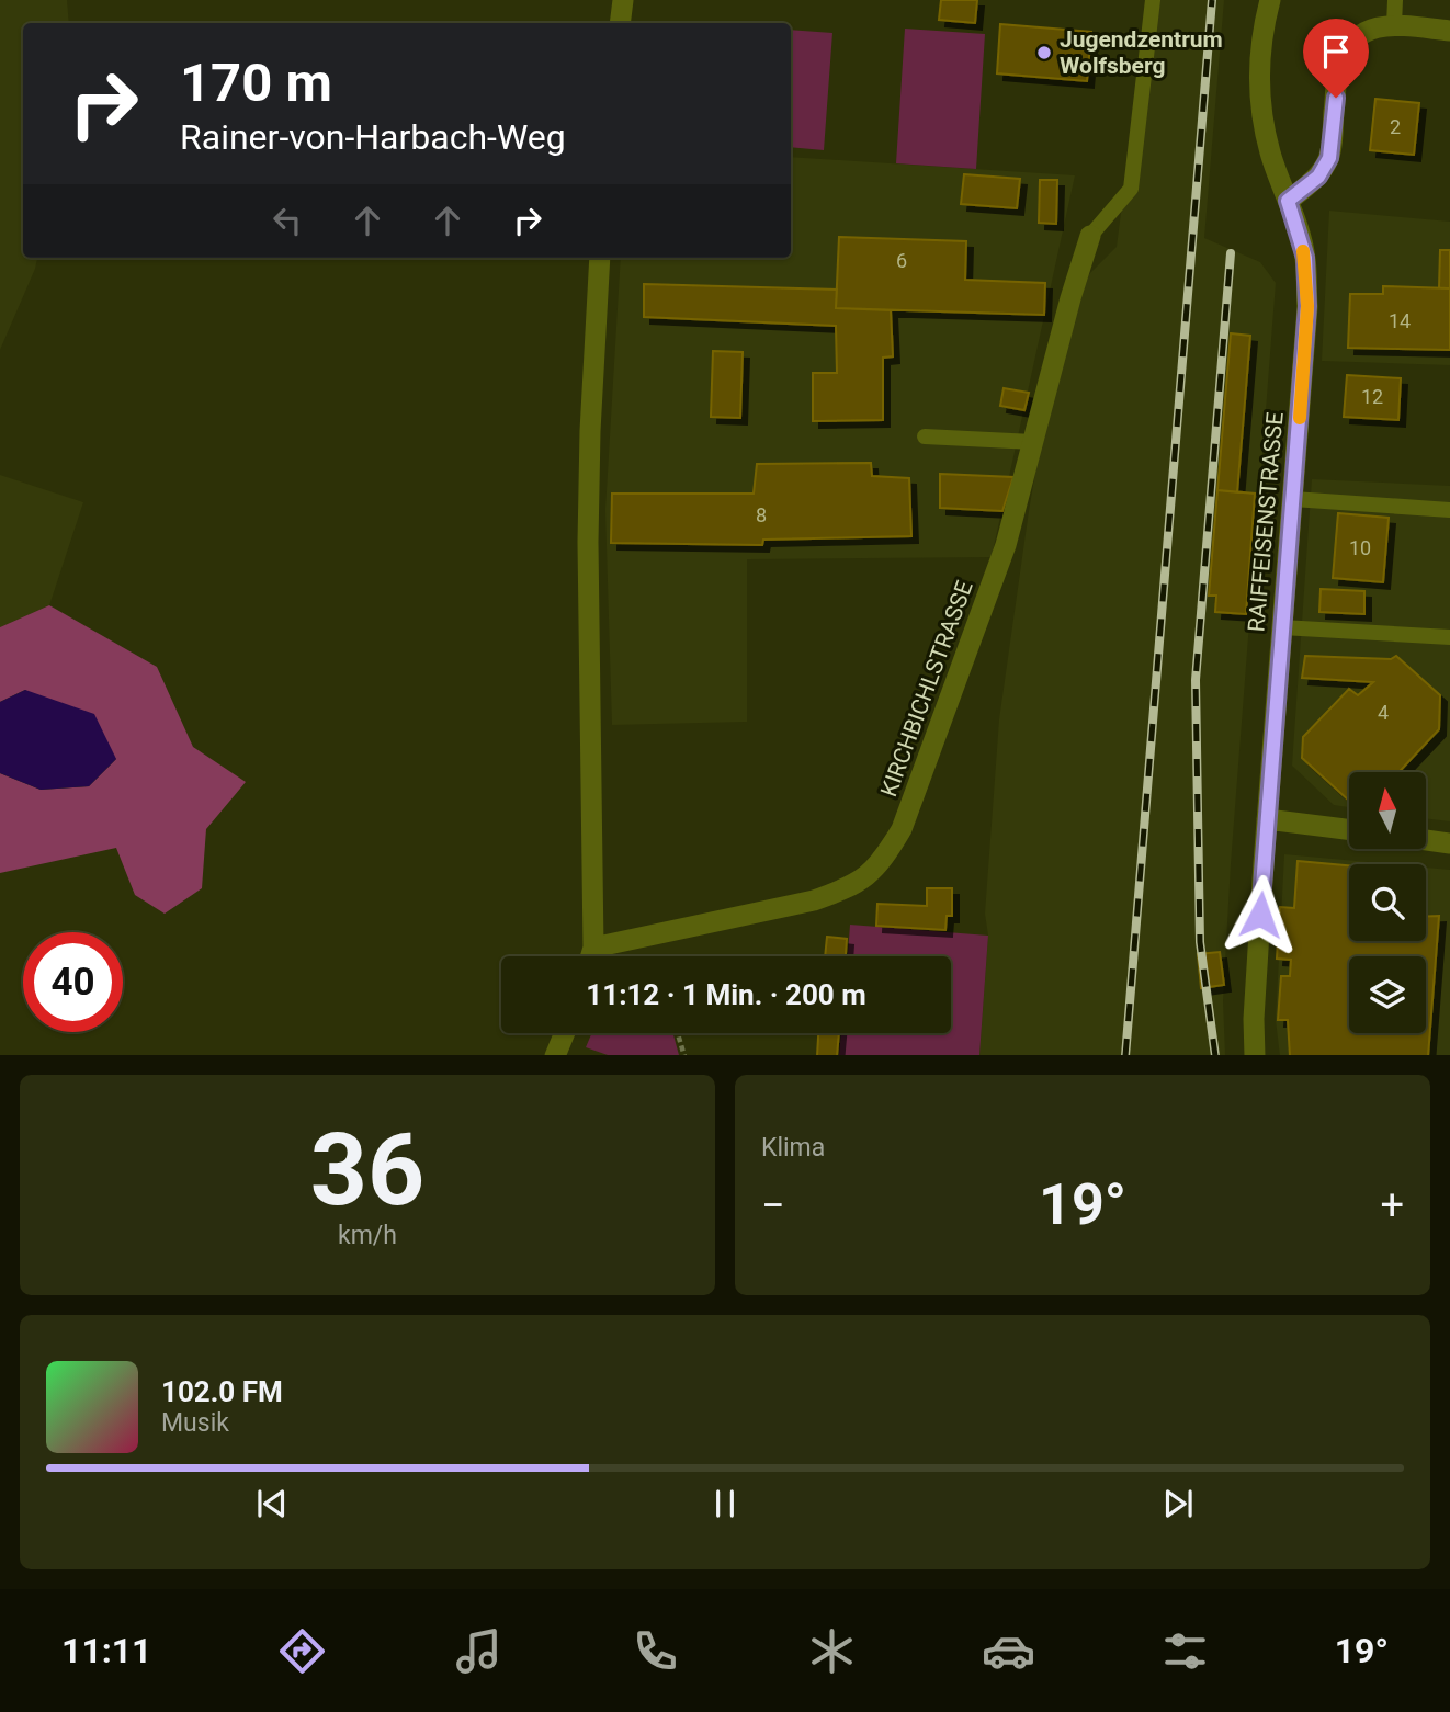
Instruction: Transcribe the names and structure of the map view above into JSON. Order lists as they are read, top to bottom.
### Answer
{
  "streets": {
    "street": ["RAIFFEISENSTRASSE", "KIRCHBICHLSTRASSE"]
  },
  "places": ["Jugendzentrum Wolfsberg"],
  "house_numbers": [
    "2",
    "6",
    "14",
    "12",
    "8",
    "10",
    "4"
  ],
  "north": "top",
  "page": {
    "turn": ["170 m", "Rainer-von-Harbach-Weg"],
    "limit": "40",
    "trip": "11:12 · 1 Min. · 200 m",
    "tile": [
      ["36", "km/h"],
      "Klima"
    ],
    "heat": ["−", "19°", "+"],
    "song": ["102.0 FM", "Musik"],
    "tabs": ["11:11", "19°"]
  }
}
